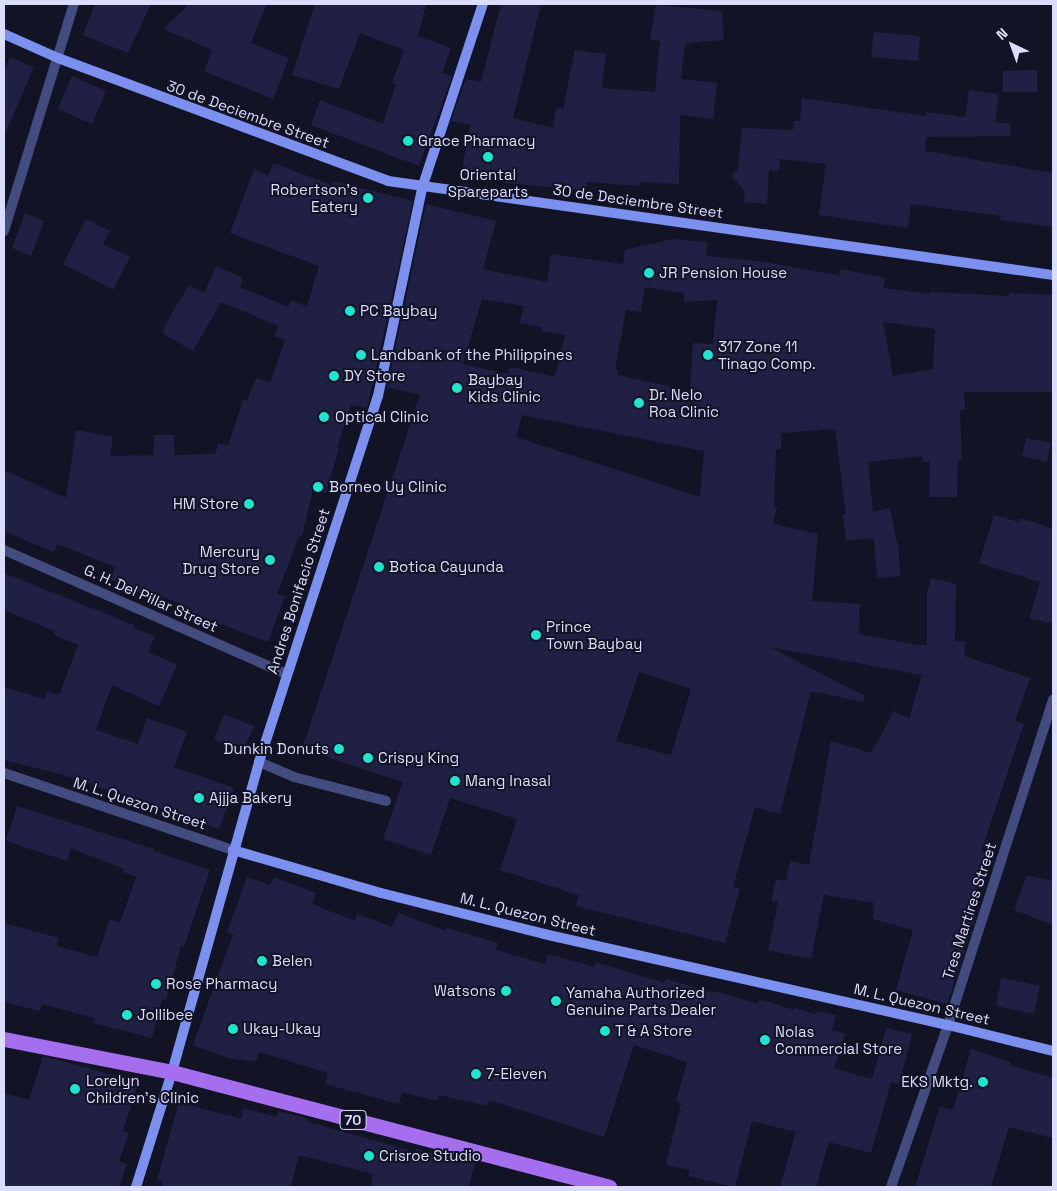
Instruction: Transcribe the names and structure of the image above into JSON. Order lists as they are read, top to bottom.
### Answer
{
  "streets": {
    "main road": ["70"],
    "street": [
      "30 de Deciembre Street",
      "Andres Bonifacio Street",
      "G. H. Del Pillar Street",
      "M. L. Quezon Street",
      "Tres Martires Street"
    ]
  },
  "crossings": [
    ["30 de Deciembre Street", "Andres Bonifacio Street"],
    ["Andres Bonifacio Street", "G. H. Del Pillar Street"],
    ["Andres Bonifacio Street", "M. L. Quezon Street"],
    ["Andres Bonifacio Street", "70"],
    ["M. L. Quezon Street", "Tres Martires Street"]
  ],
  "places": [
    "Grace Pharmacy",
    "Oriental Spareparts",
    "Robertson's Eatery",
    "JR Pension House",
    "PC Baybay",
    "Landbank of the Philippines",
    "317 Zone 11 Tinago Comp.",
    "DY Store",
    "Baybay Kids Clinic",
    "Dr. Nelo Roa Clinic",
    "Optical Clinic",
    "Borneo Uy Clinic",
    "HM Store",
    "Mercury Drug Store",
    "Botica Cayunda",
    "Prince Town Baybay",
    "Dunkin Donuts",
    "Crispy King",
    "Mang Inasal",
    "Ajjja Bakery",
    "Belen",
    "Rose Pharmacy",
    "Watsons",
    "Yamaha Authorized Genuine Parts Dealer",
    "Jollibee",
    "Ukay-Ukay",
    "T & A Store",
    "Nolas Commercial Store",
    "7-Eleven",
    "EKS Mktg.",
    "Lorelyn Children's Clinic",
    "Crisroe Studio"
  ],
  "north": "top left"
}
